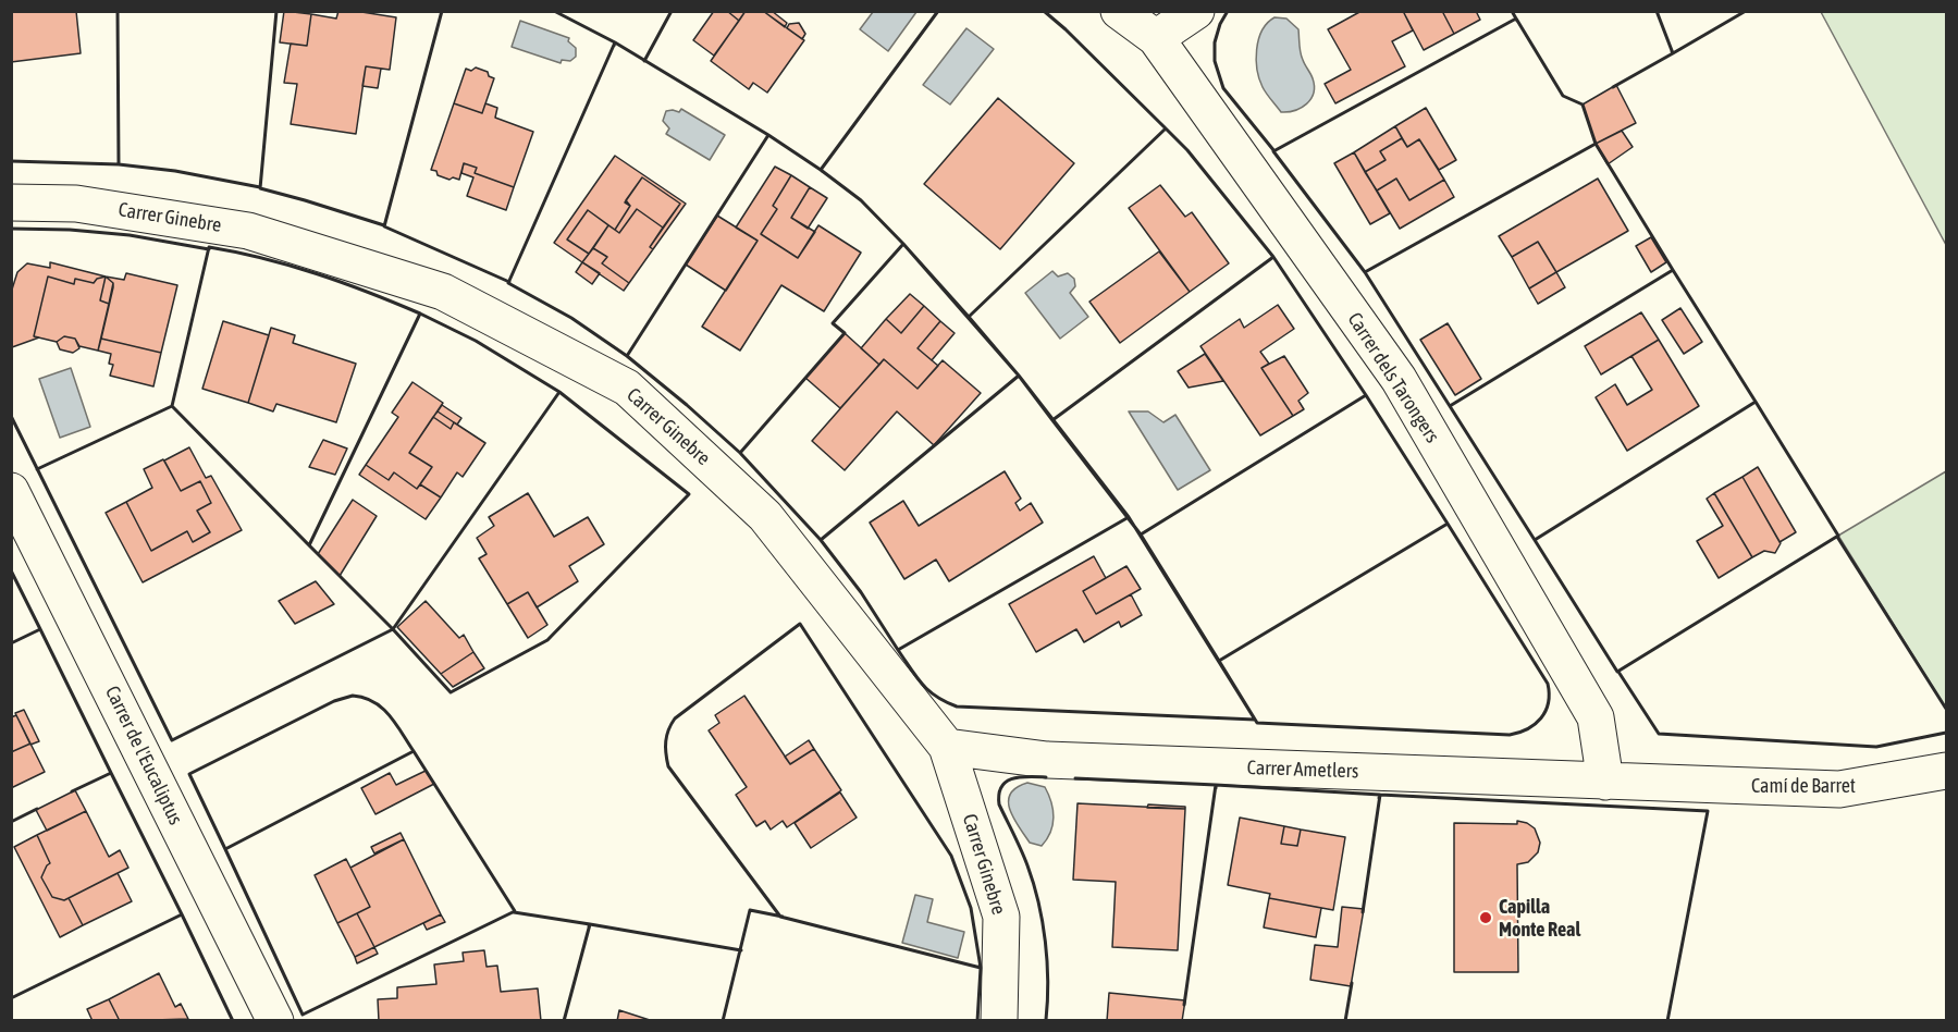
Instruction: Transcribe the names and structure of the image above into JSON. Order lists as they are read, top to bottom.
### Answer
{
  "streets": {
    "street": [
      "Carrer Ginebre",
      "Carrer dels Tarongers",
      "Carrer de l'Eucaliptus",
      "Carrer Ametlers",
      "Camí de Barret"
    ]
  },
  "crossings": [
    ["Carrer Ginebre", "Carrer Ametlers"],
    ["Carrer dels Tarongers", "Carrer Ametlers"],
    ["Carrer Ametlers", "Camí de Barret"]
  ],
  "places": ["Capilla Monte Real"]
}
